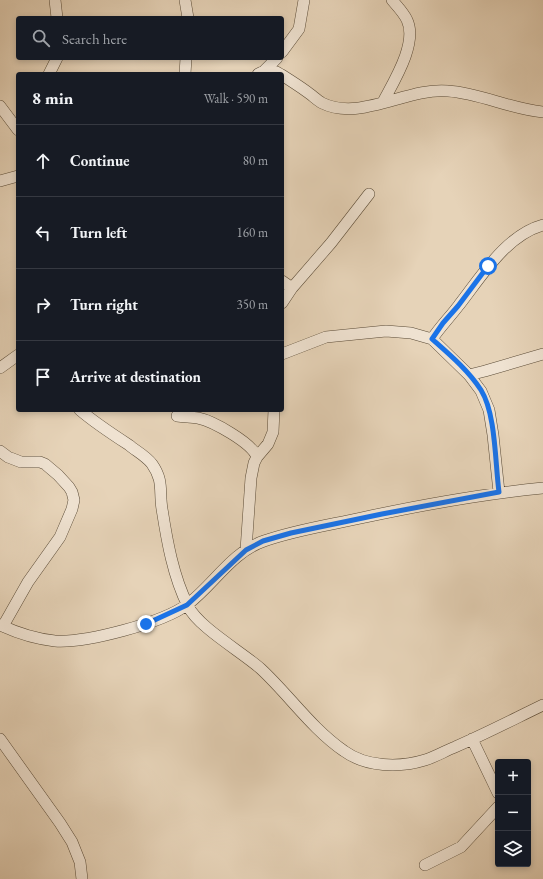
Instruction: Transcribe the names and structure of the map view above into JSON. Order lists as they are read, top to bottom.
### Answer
{
  "page": {
    "search": "Search here",
    "heading": ["8 min", "Walk · 590 m"],
    "list": [
      ["Continue", "80 m"],
      ["Turn left", "160 m"],
      ["Turn right", "350 m"],
      "Arrive at destination"
    ],
    "map_buttons": ["+", "−"]
  }
}
